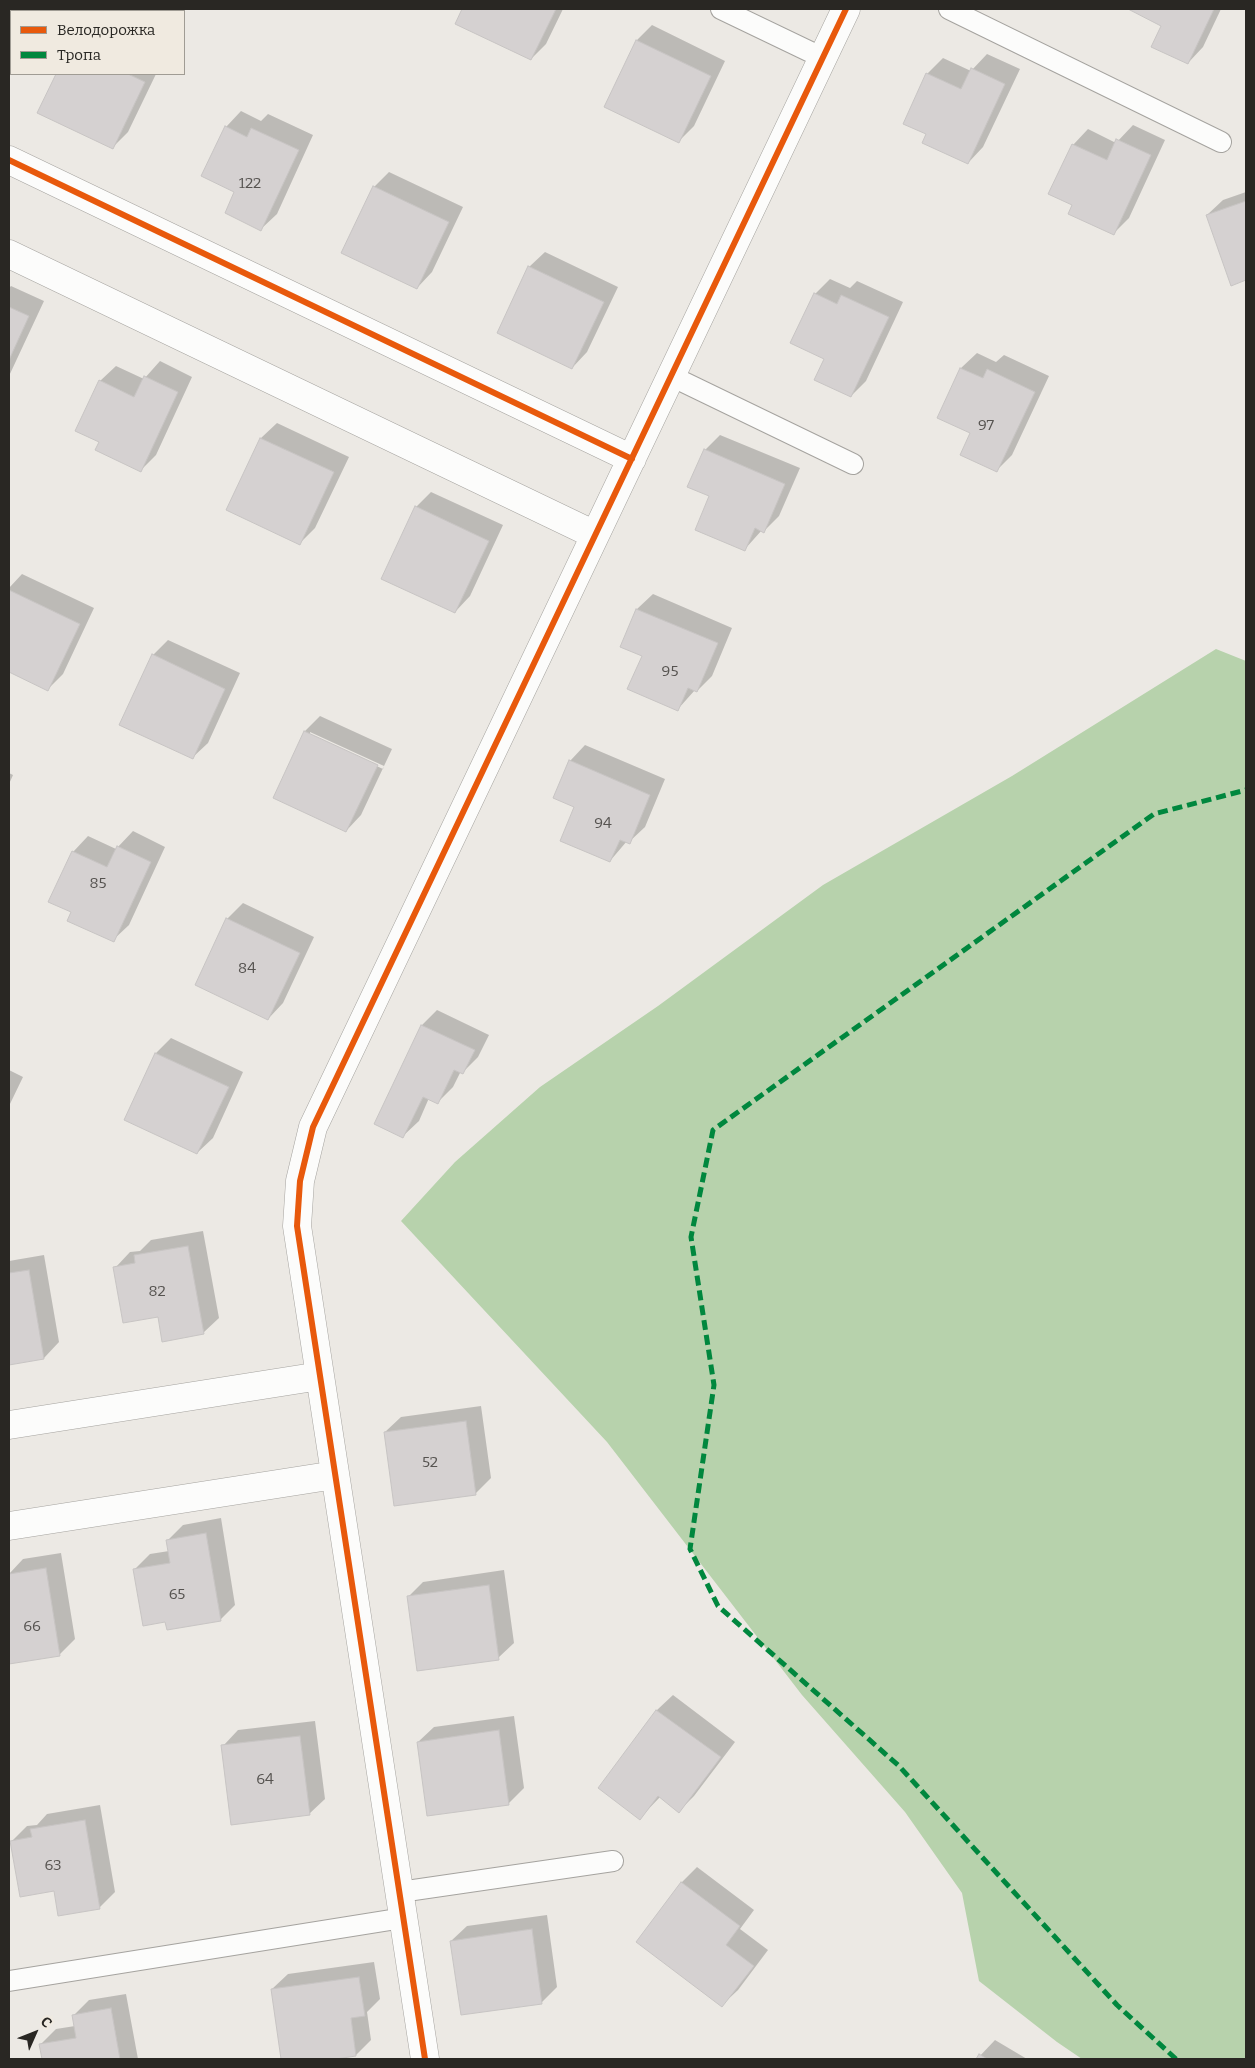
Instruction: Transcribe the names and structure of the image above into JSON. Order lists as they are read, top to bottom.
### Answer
{
  "house_numbers": [
    "122",
    "97",
    "95",
    "94",
    "85",
    "84",
    "82",
    "52",
    "65",
    "66",
    "64",
    "63"
  ],
  "legend": ["Велодорожка", "Тропа"],
  "north": "top right"
}
